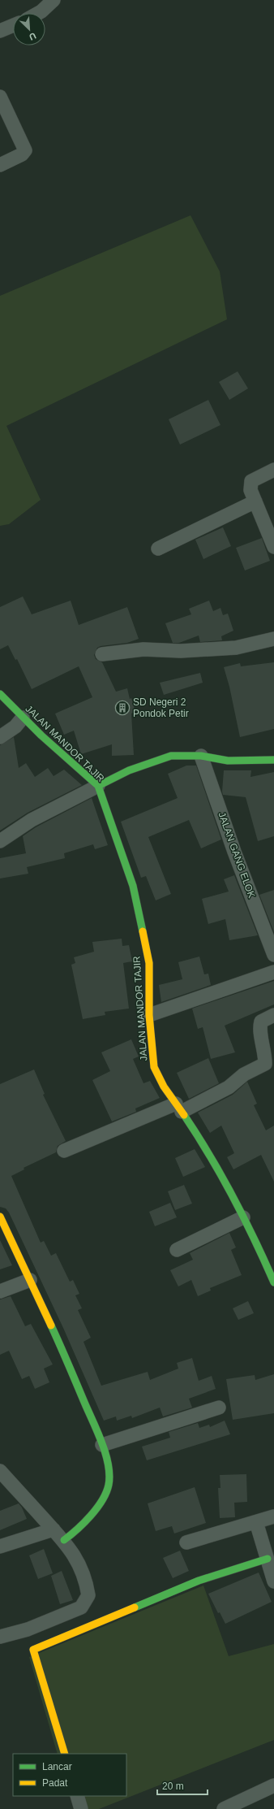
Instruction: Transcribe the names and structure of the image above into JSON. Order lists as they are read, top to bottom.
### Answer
{
  "streets": {
    "street": ["JALAN MANDOR TAJIR", "JALAN GANG ELOK"]
  },
  "places": {
    "building": ["SD Negeri 2 Pondok Petir"]
  },
  "legend": ["Lancar", "Padat"],
  "scale_bar": "20 m",
  "north": "bottom right"
}
